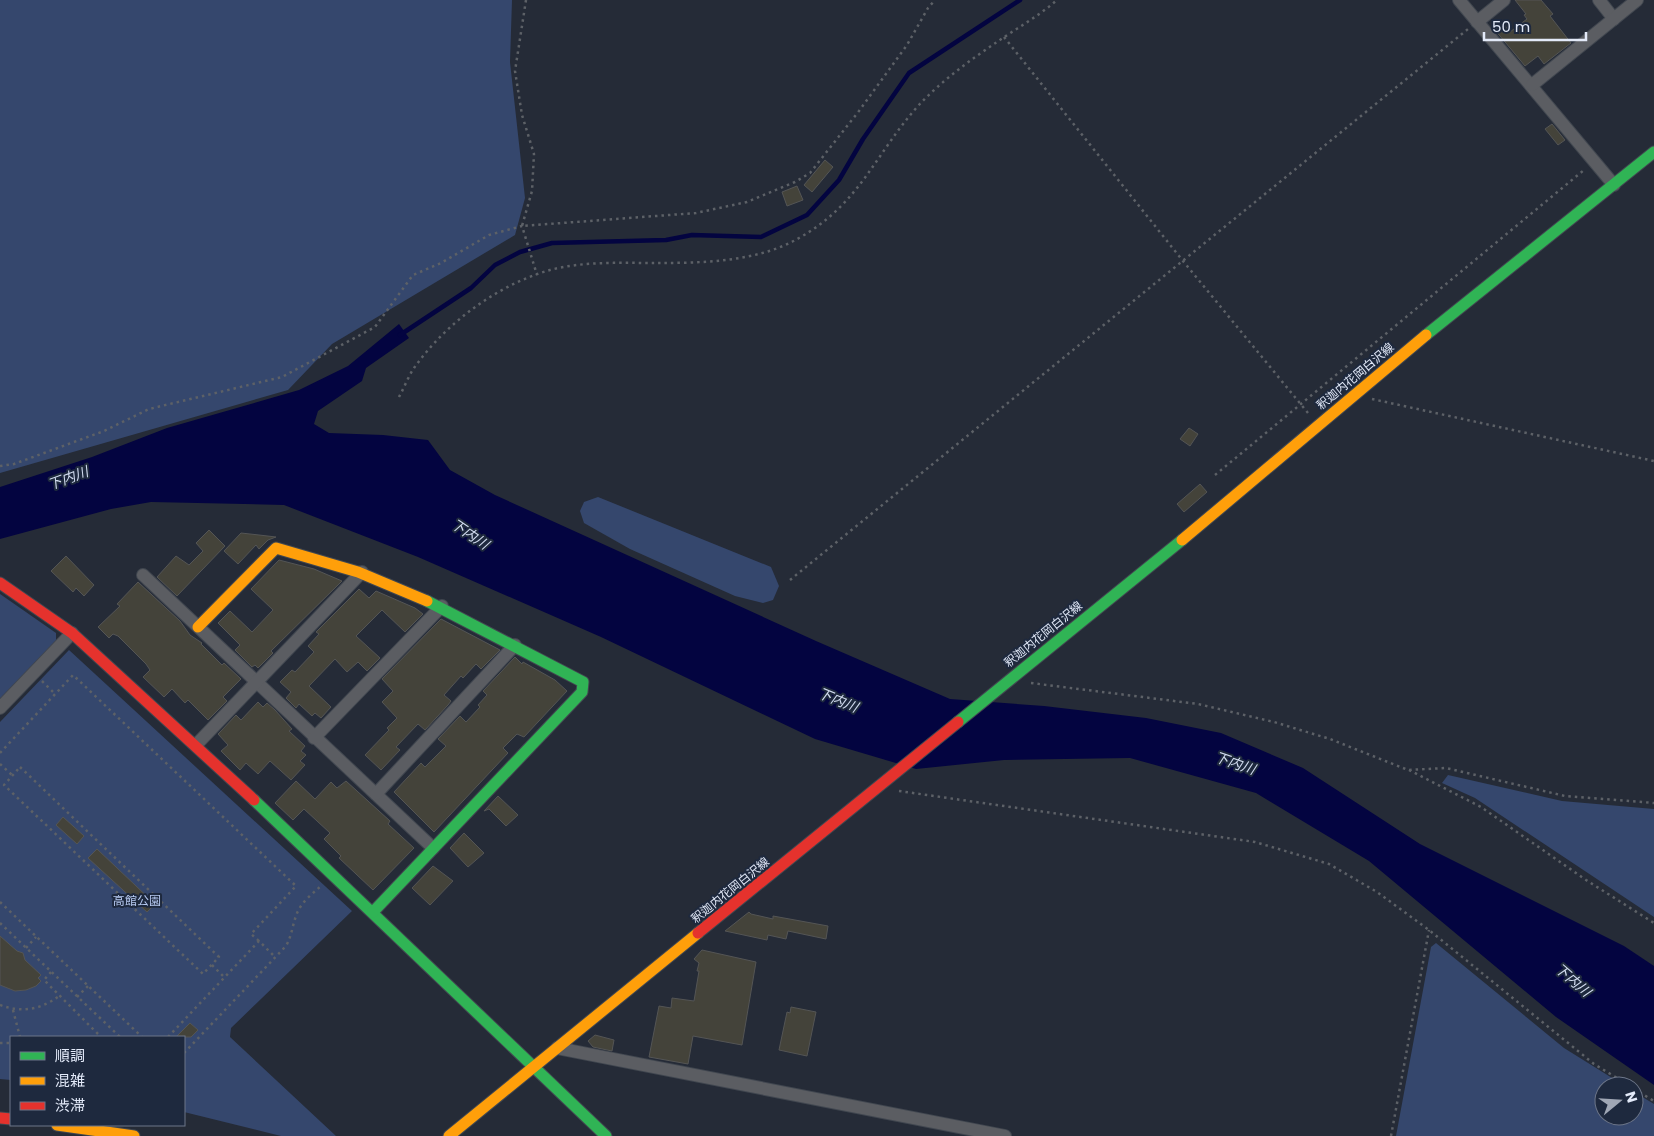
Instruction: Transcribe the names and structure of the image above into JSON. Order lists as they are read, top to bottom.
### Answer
{
  "streets": {
    "main road": ["釈迦内花岡白沢線"]
  },
  "water": ["下内川"],
  "parks": ["高館公園"],
  "legend": ["順調", "混雑", "渋滞"],
  "scale_bar": "50 m",
  "north": "right"
}
